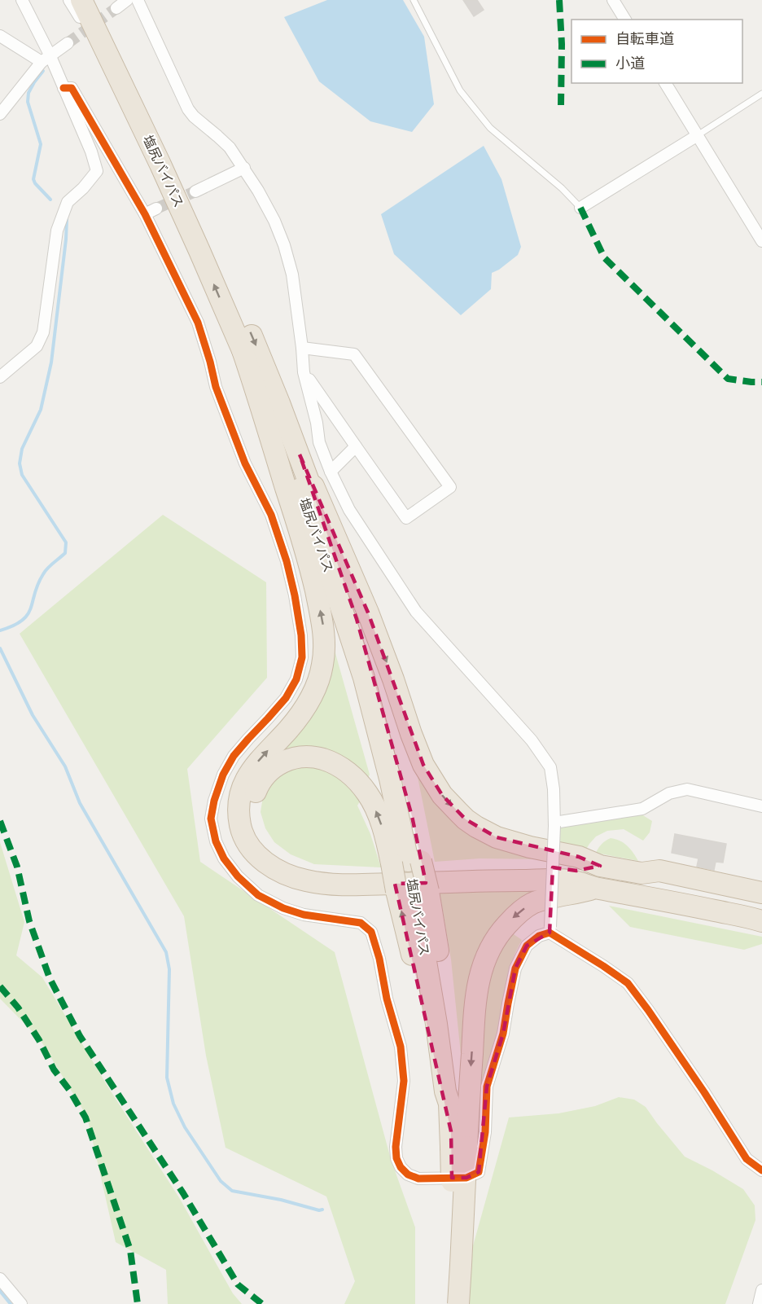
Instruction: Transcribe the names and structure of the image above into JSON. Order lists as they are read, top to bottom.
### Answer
{
  "streets": {
    "highway": ["塩尻バイパス"]
  },
  "legend": ["自転車道", "小道"]
}
